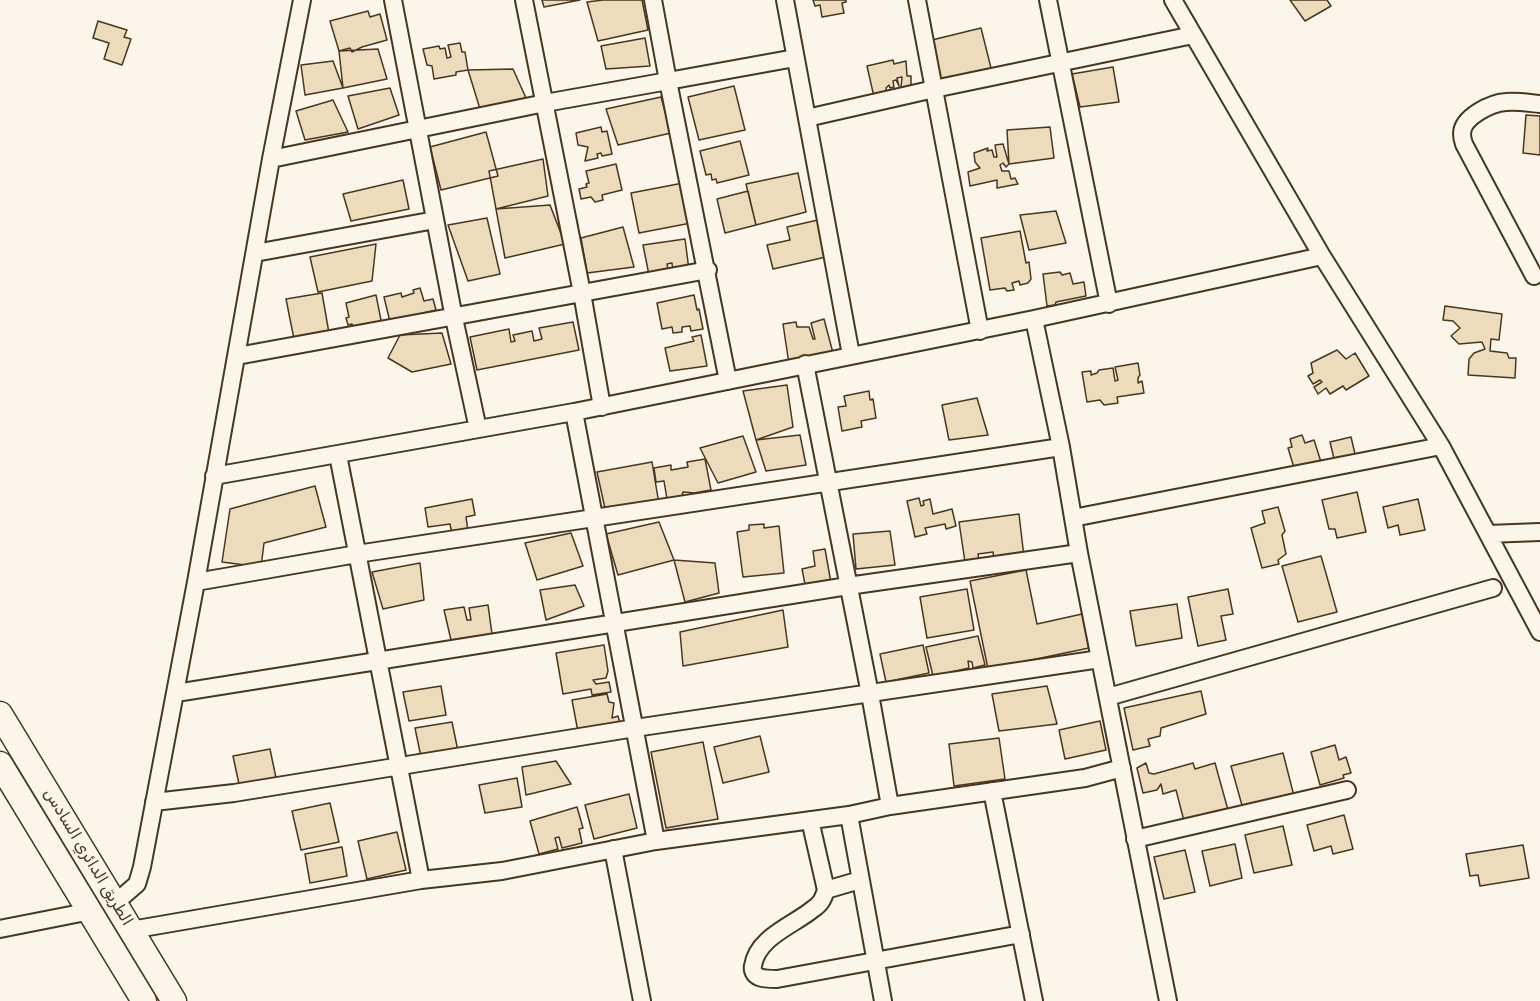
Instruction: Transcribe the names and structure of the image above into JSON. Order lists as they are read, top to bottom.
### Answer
{
  "streets": {
    "highway": ["الطريق الدائري السادس"]
  }
}
